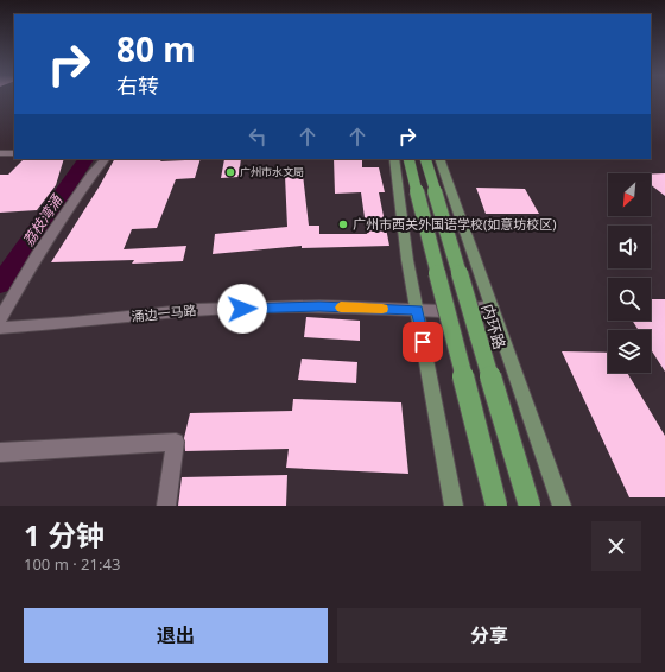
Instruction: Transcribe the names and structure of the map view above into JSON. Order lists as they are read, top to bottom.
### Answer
{
  "streets": {
    "highway": ["内环路"],
    "street": ["涌边一马路"]
  },
  "water": ["荔枝湾涌"],
  "places": ["广州市水文局", "广州市西关外国语学校(如意坊校区)"],
  "north": "bottom left",
  "page": {
    "turn": ["80 m", "右转"],
    "heading": ["1 分钟", "100 m · 21:43"],
    "buttons": ["退出", "分享"]
  }
}
